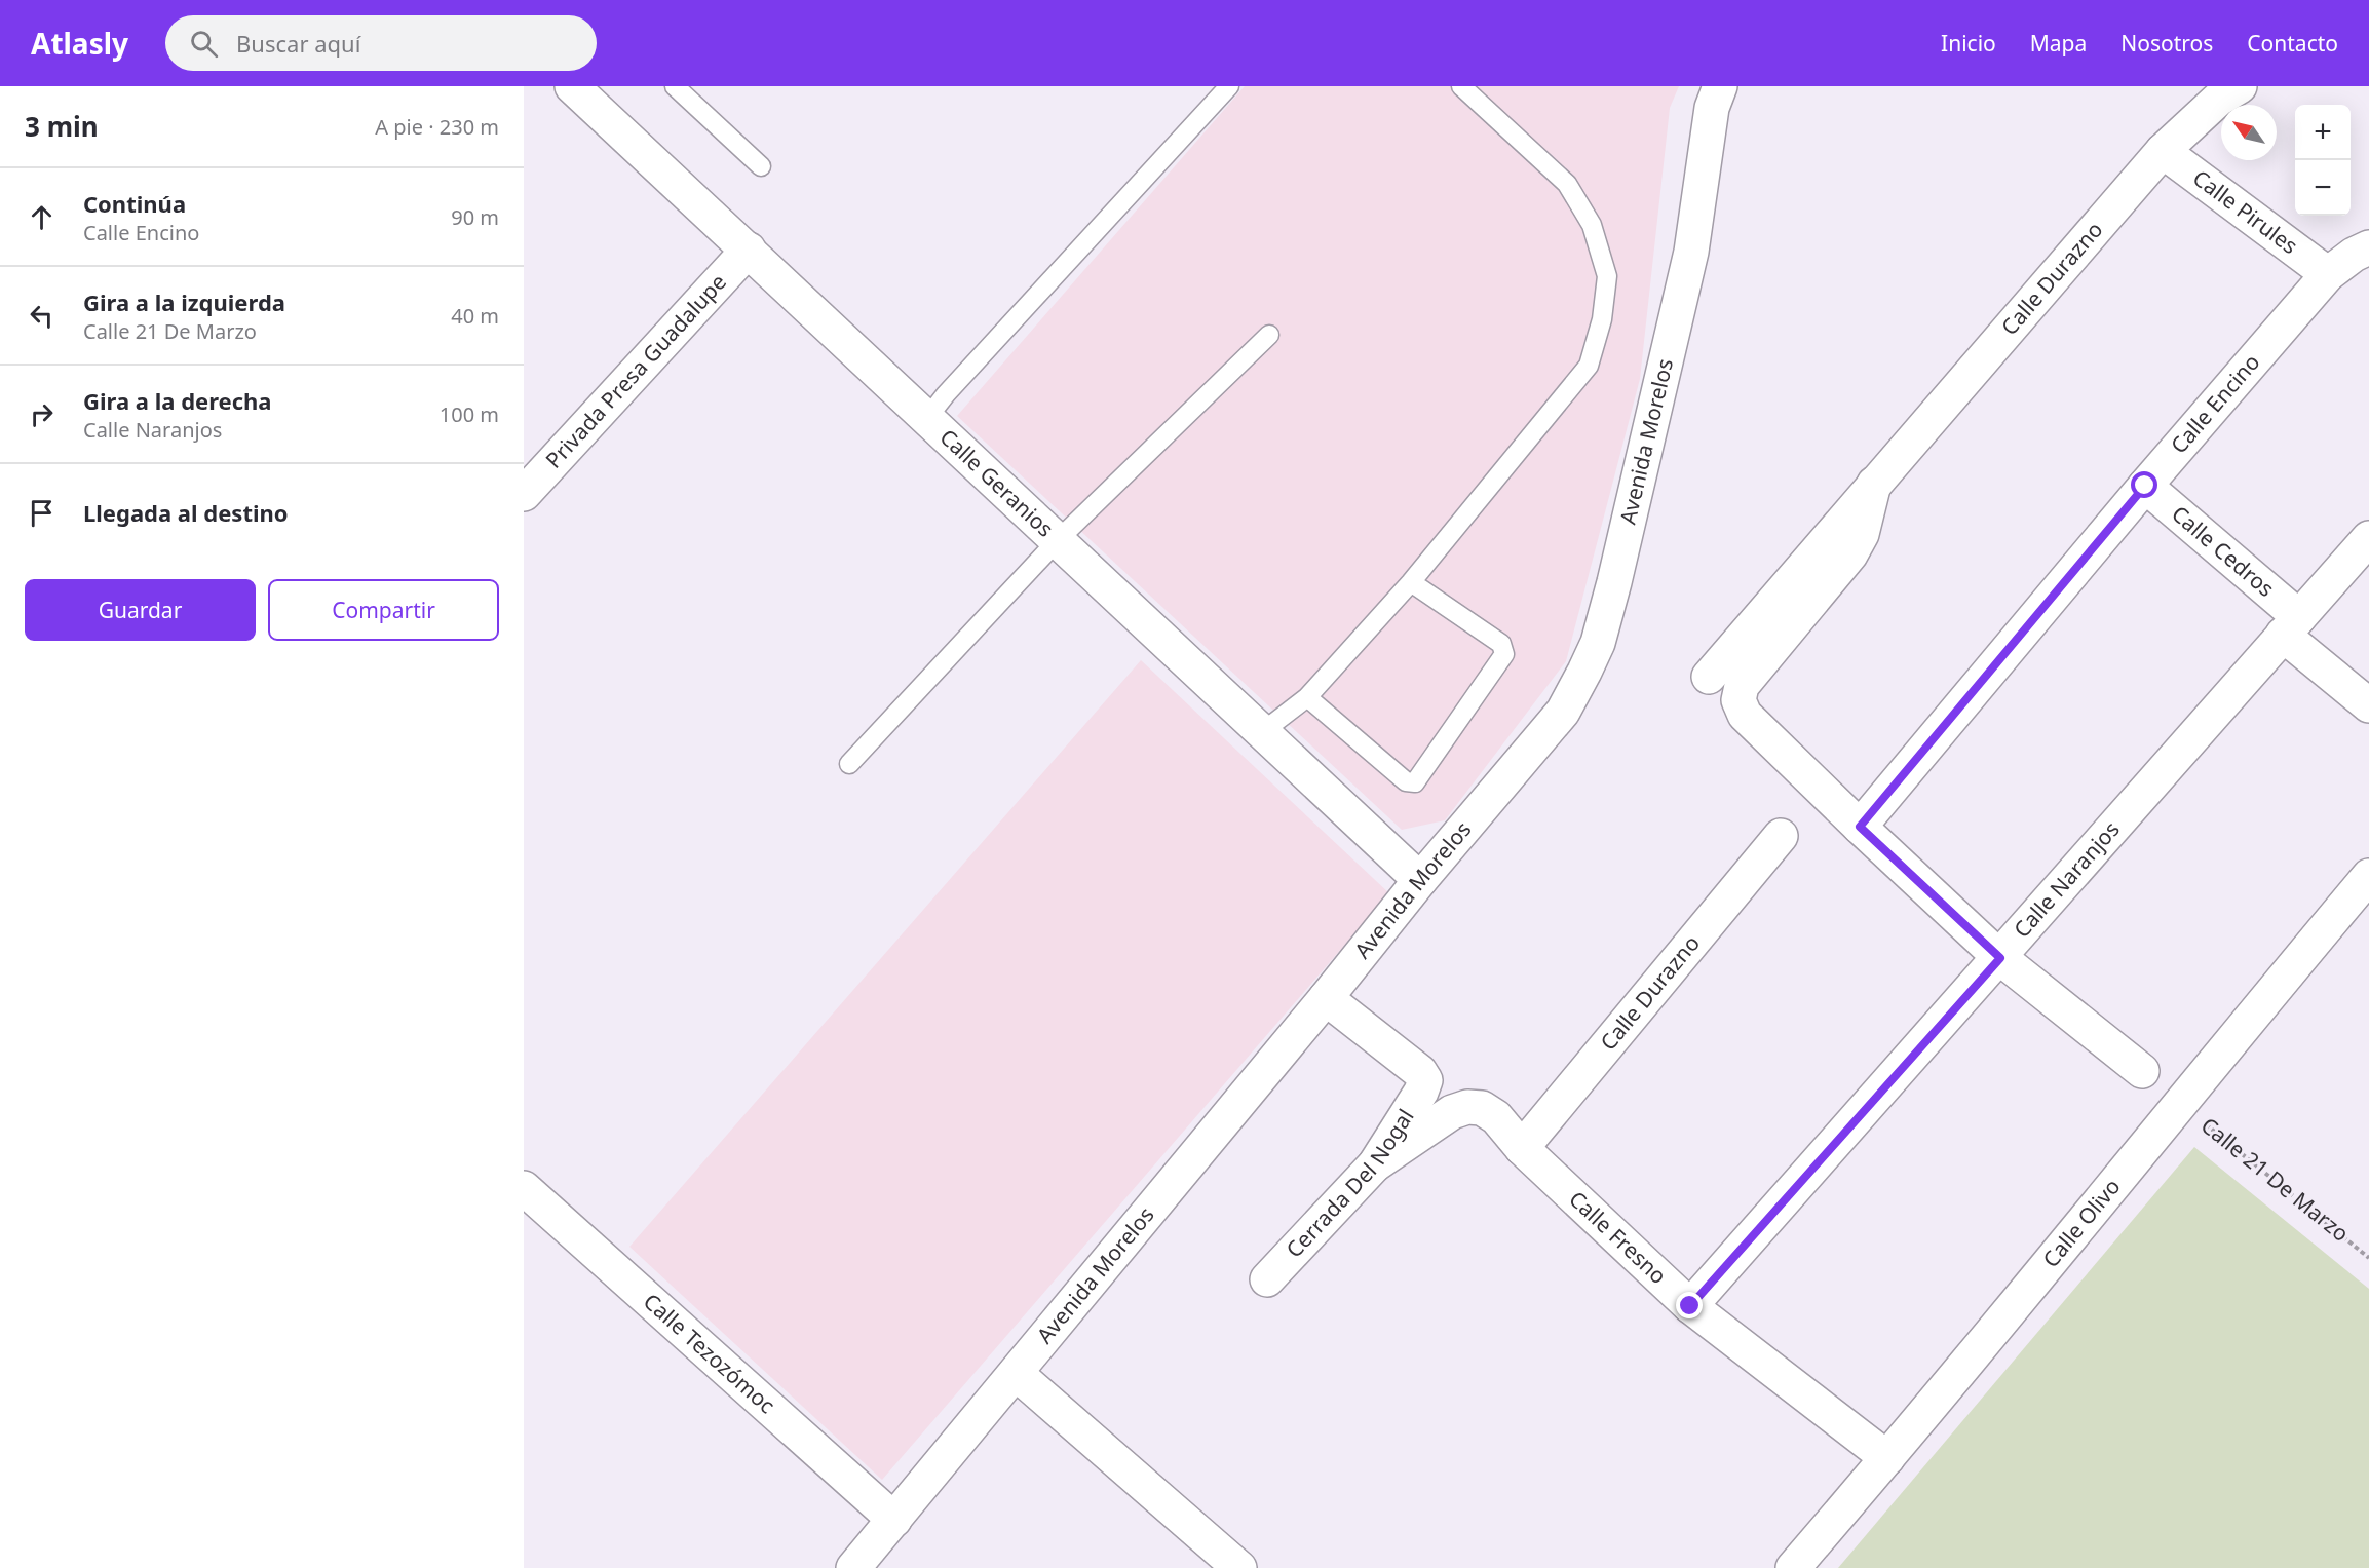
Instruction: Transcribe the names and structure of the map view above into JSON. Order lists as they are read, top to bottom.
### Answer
{
  "streets": {
    "street": [
      "Calle Pirules",
      "Calle Durazno",
      "Privada Presa Guadalupe",
      "Calle Encino",
      "Avenida Morelos",
      "Calle Geranios",
      "Calle Cedros",
      "Calle Naranjos",
      "Cerrada Del Nogal",
      "Calle Olivo",
      "Calle Fresno",
      "Calle Tezozómoc"
    ],
    "path": ["Calle 21 De Marzo"]
  },
  "crossings": [
    ["Calle Pirules", "Calle Durazno"],
    ["Calle Pirules", "Calle Encino"],
    ["Calle Durazno", "Calle Encino"],
    ["Calle Durazno", "Calle Fresno"],
    ["Privada Presa Guadalupe", "Calle Geranios"],
    ["Calle Encino", "Calle Cedros"],
    ["Avenida Morelos", "Calle Geranios"],
    ["Avenida Morelos", "Cerrada Del Nogal"],
    ["Avenida Morelos", "Calle Tezozómoc"],
    ["Calle Cedros", "Calle Naranjos"],
    ["Calle Naranjos", "Calle Fresno"],
    ["Calle 21 De Marzo", "Calle Olivo"],
    ["Cerrada Del Nogal", "Calle Fresno"],
    ["Calle Olivo", "Calle Fresno"]
  ],
  "north": "top left",
  "page": {
    "header": "Atlasly",
    "search": "Buscar aquí",
    "nav": [
      "Inicio",
      "Mapa",
      "Nosotros",
      "Contacto"
    ],
    "heading": ["3 min", "A pie · 230 m"],
    "map_buttons": ["+", "−"],
    "list": [
      ["Continúa", "Calle Encino", "90 m"],
      ["Gira a la izquierda", "Calle 21 De Marzo", "40 m"],
      ["Gira a la derecha", "Calle Naranjos", "100 m"],
      "Llegada al destino"
    ],
    "buttons": ["Guardar", "Compartir"]
  }
}
